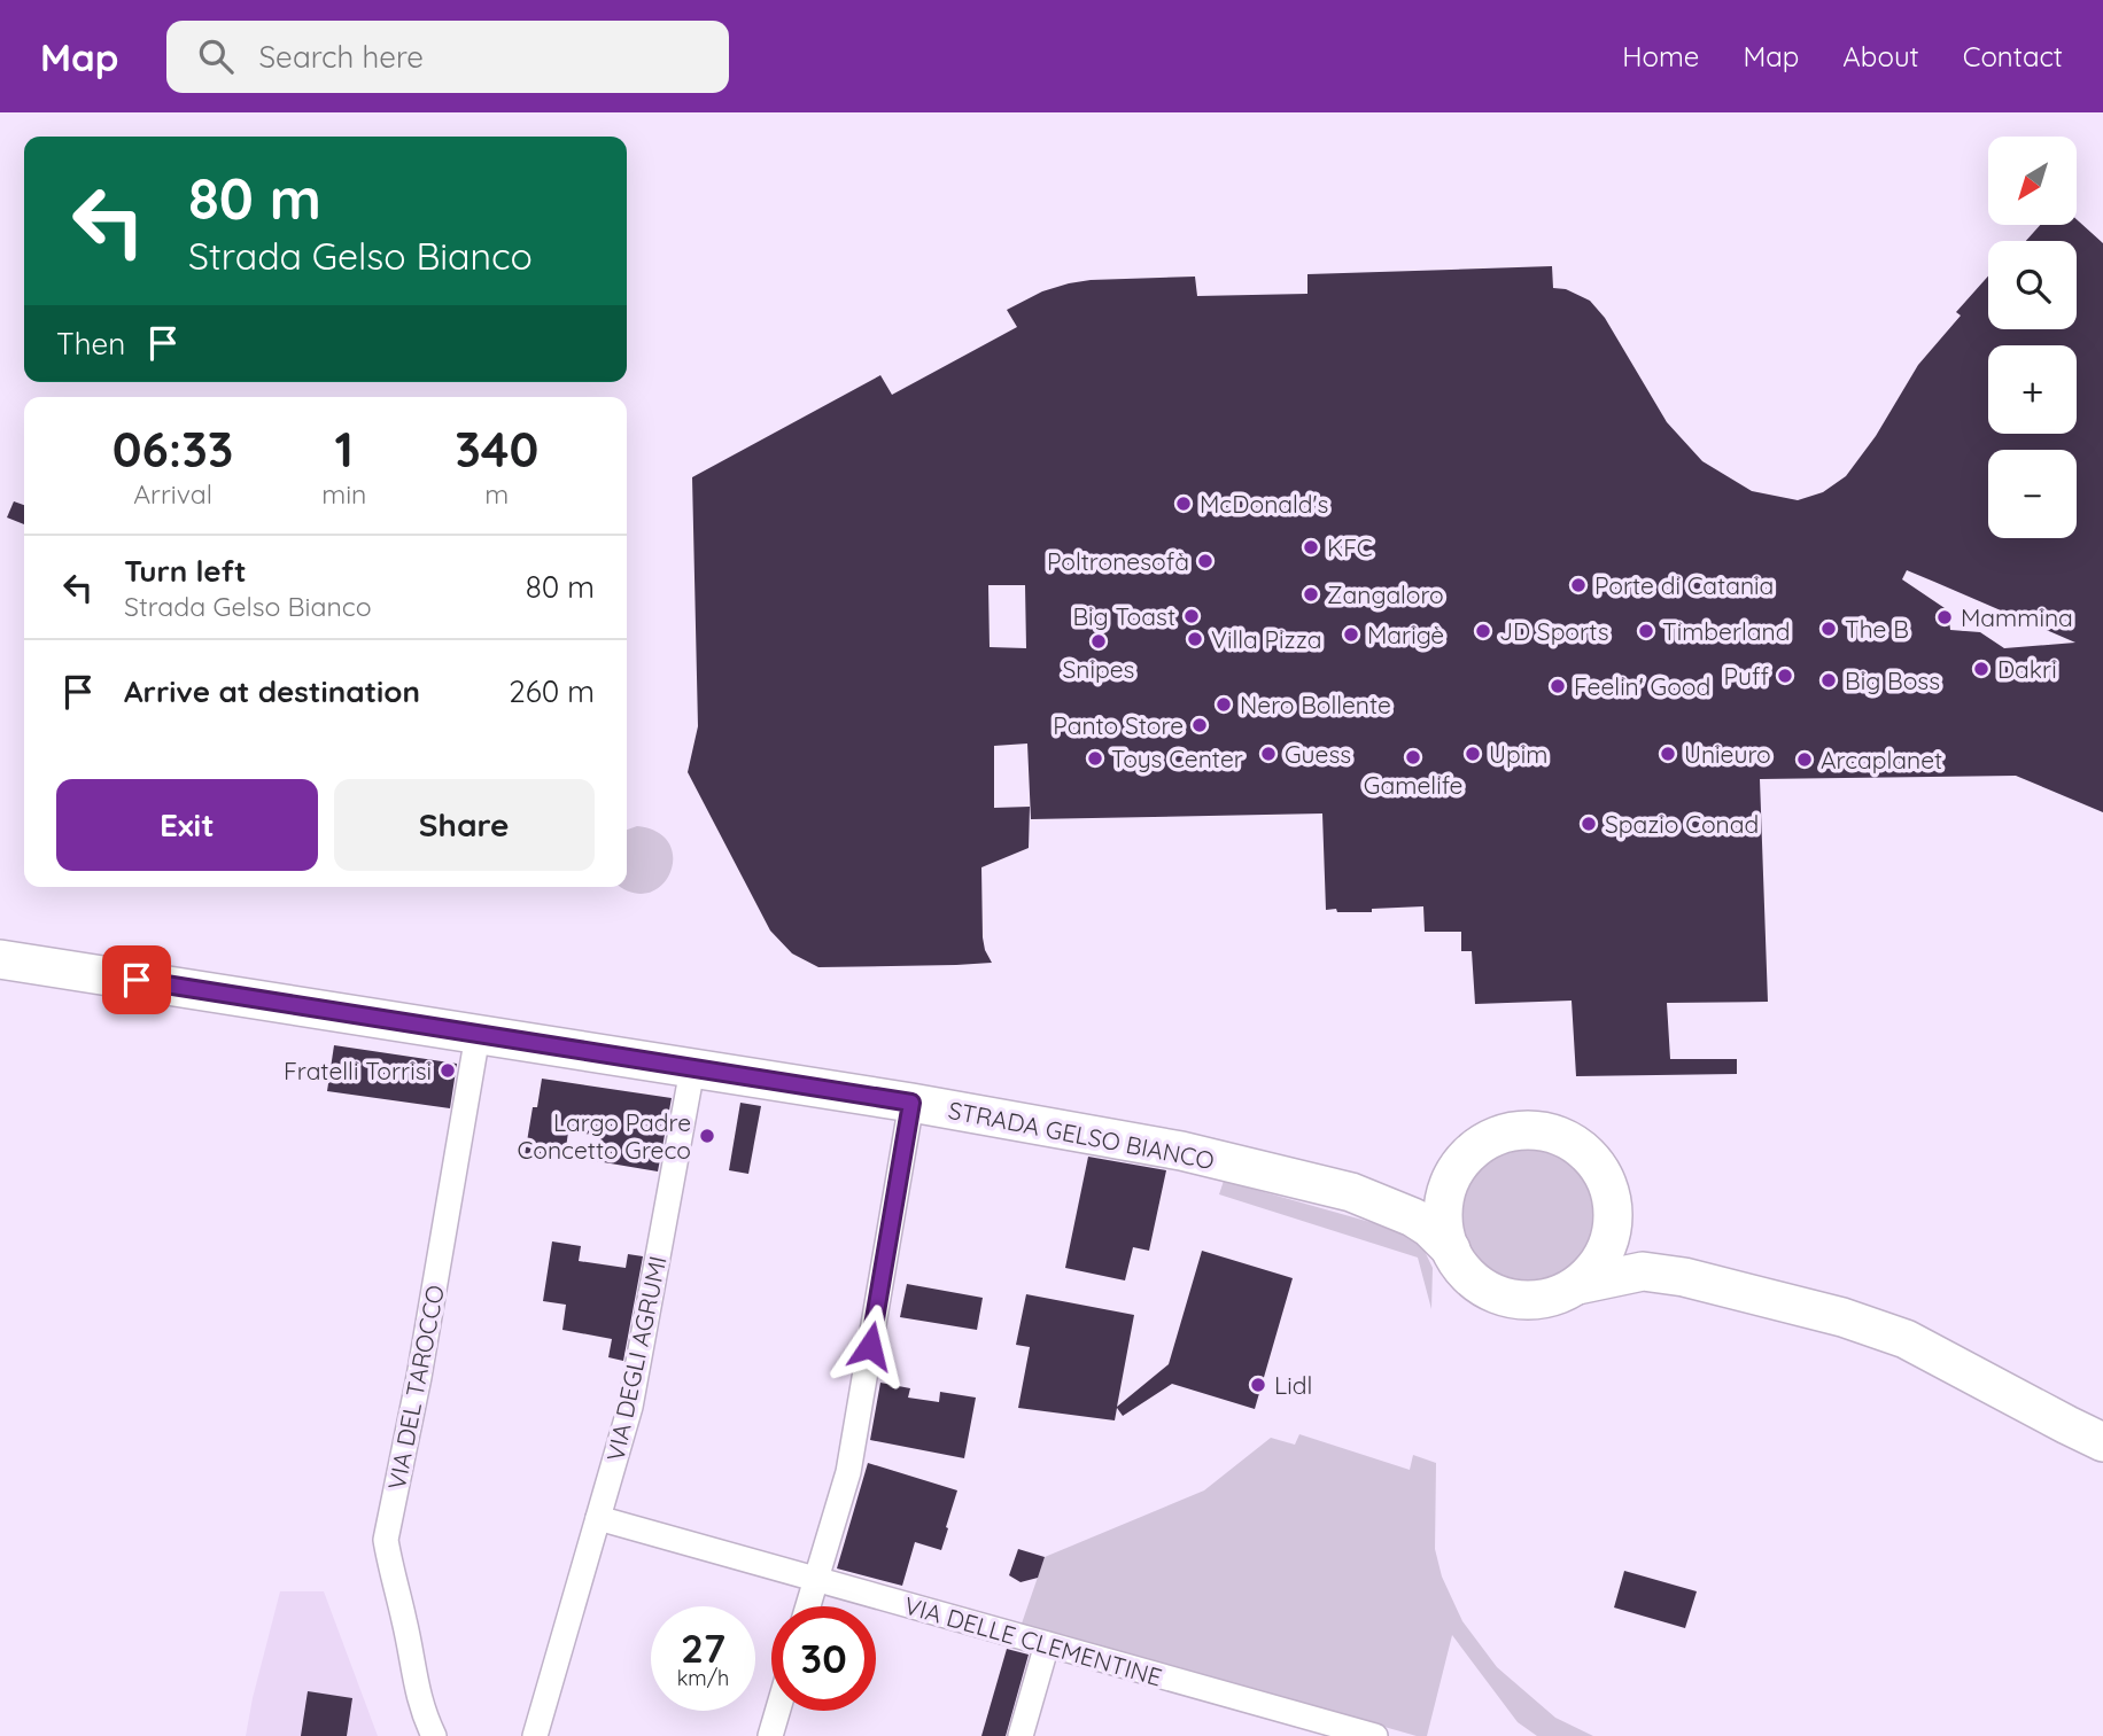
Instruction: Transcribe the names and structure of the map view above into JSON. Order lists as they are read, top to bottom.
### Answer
{
  "streets": {
    "main road": ["STRADA GELSO BIANCO"],
    "street": ["VIA DEGLI AGRUMI", "VIA DEL TAROCCO", "VIA DELLE CLEMENTINE"]
  },
  "crossings": [
    ["STRADA GELSO BIANCO", "VIA DEGLI AGRUMI"],
    ["STRADA GELSO BIANCO", "VIA DEL TAROCCO"],
    ["VIA DEGLI AGRUMI", "VIA DELLE CLEMENTINE"]
  ],
  "places": [
    "McDonald's",
    "KFC",
    "Poltronesofà",
    "Porte di Catania",
    "Zangaloro",
    "Big Toast",
    "Mammina",
    "The B",
    "JD Sports",
    "Timberland",
    "Marigè",
    "Villa Pizza",
    "Snipes",
    "Dakri",
    "Puff",
    "Big Boss",
    "Feelin' Good",
    "Nero Bollente",
    "Panto Store",
    "Guess",
    "Upim",
    "Unieuro",
    "Gamelife",
    "Toys Center",
    "Arcaplanet",
    "Spazio Conad",
    "Fratelli Torrisi",
    "Largo Padre Concetto Greco",
    "Lidl"
  ],
  "north": "bottom left",
  "page": {
    "header": "Map",
    "search": "Search here",
    "nav": [
      "Home",
      "Map",
      "About",
      "Contact"
    ],
    "map_buttons": ["+", "−"],
    "turn": ["80 m", "Strada Gelso Bianco"],
    "then": "Then",
    "eta": [
      "06:33",
      "Arrival",
      "1",
      "min",
      "340",
      "m"
    ],
    "list": [
      {
        "name": "Turn left",
        "note": "Strada Gelso Bianco",
        "value": "80 m"
      },
      {
        "name": "Arrive at destination",
        "value": "260 m"
      }
    ],
    "buttons": ["Exit", "Share"],
    "speed": "27 km/h",
    "limit": "30"
  }
}
